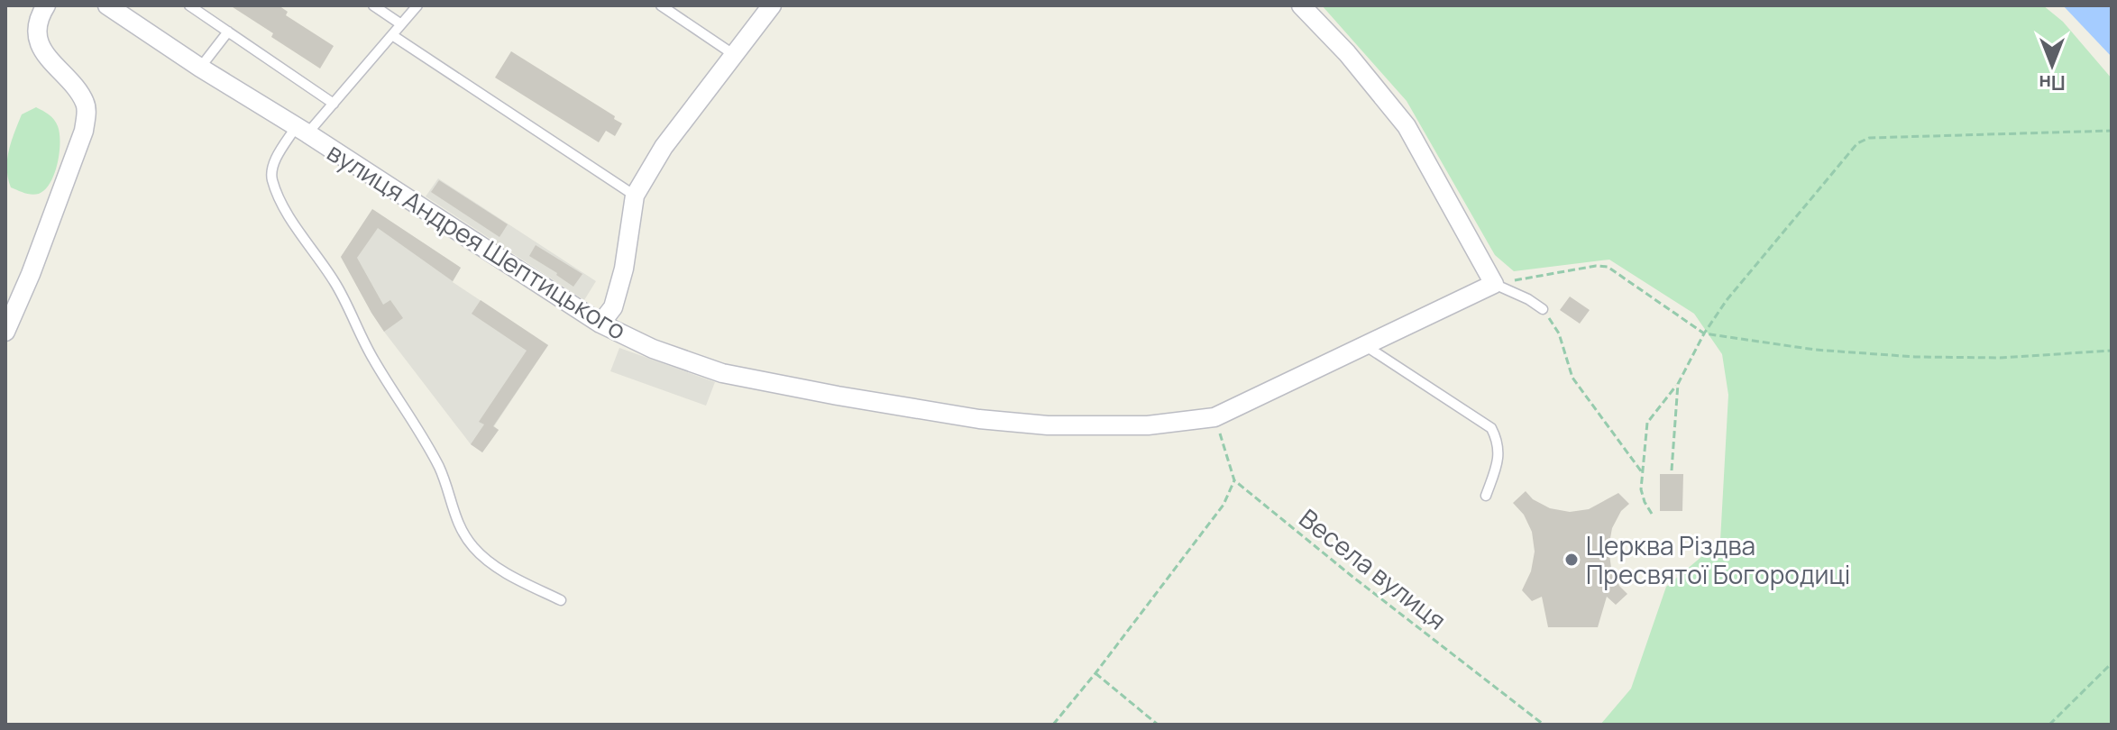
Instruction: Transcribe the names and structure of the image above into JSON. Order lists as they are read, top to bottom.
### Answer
{
  "streets": {
    "street": ["вулиця Андрея Шептицького"],
    "path": ["Весела вулиця"]
  },
  "places": ["Церква Різдва Пресвятої Богородиці"],
  "north": "bottom"
}
